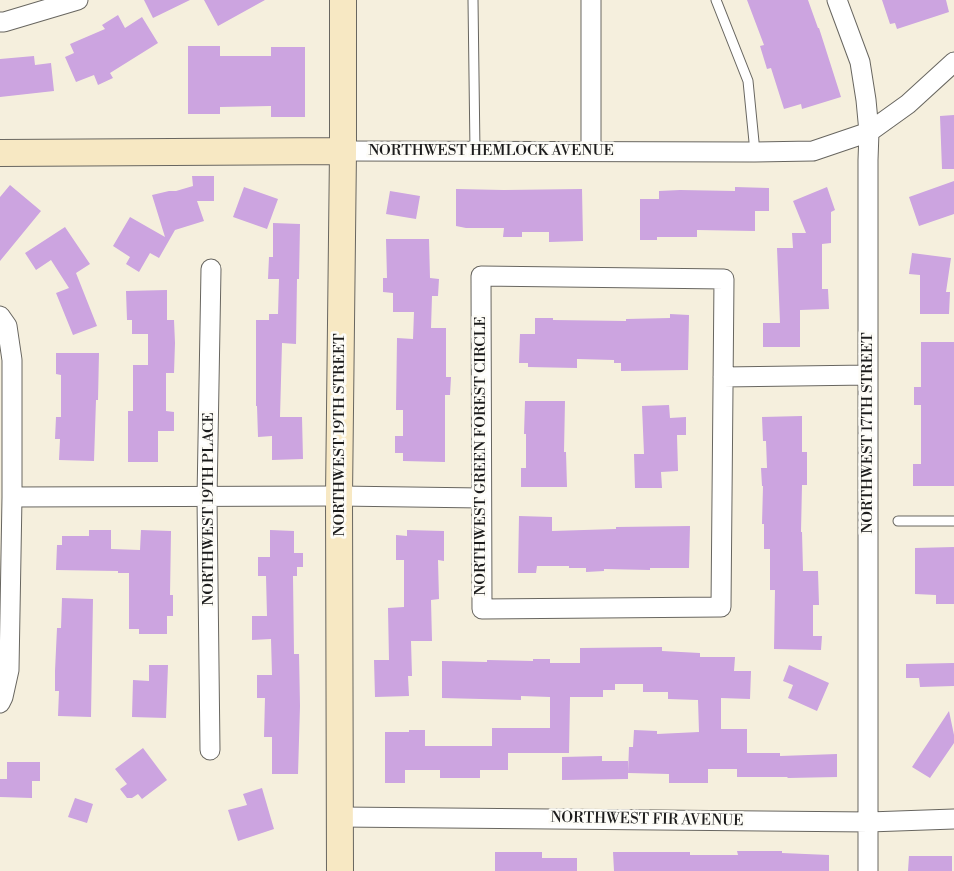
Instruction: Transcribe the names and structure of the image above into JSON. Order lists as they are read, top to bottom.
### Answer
{
  "streets": {
    "main road": ["NORTHWEST HEMLOCK AVENUE", "NORTHWEST 19TH STREET"],
    "street": [
      "NORTHWEST 17TH STREET",
      "NORTHWEST GREEN FOREST CIRCLE",
      "NORTHWEST 19TH PLACE",
      "NORTHWEST FIR AVENUE"
    ]
  },
  "crossings": [
    ["NORTHWEST HEMLOCK AVENUE", "NORTHWEST 17TH STREET"],
    ["NORTHWEST HEMLOCK AVENUE", "NORTHWEST 19TH STREET"],
    ["NORTHWEST 17TH STREET", "NORTHWEST FIR AVENUE"],
    ["NORTHWEST 19TH STREET", "NORTHWEST FIR AVENUE"]
  ]
}
